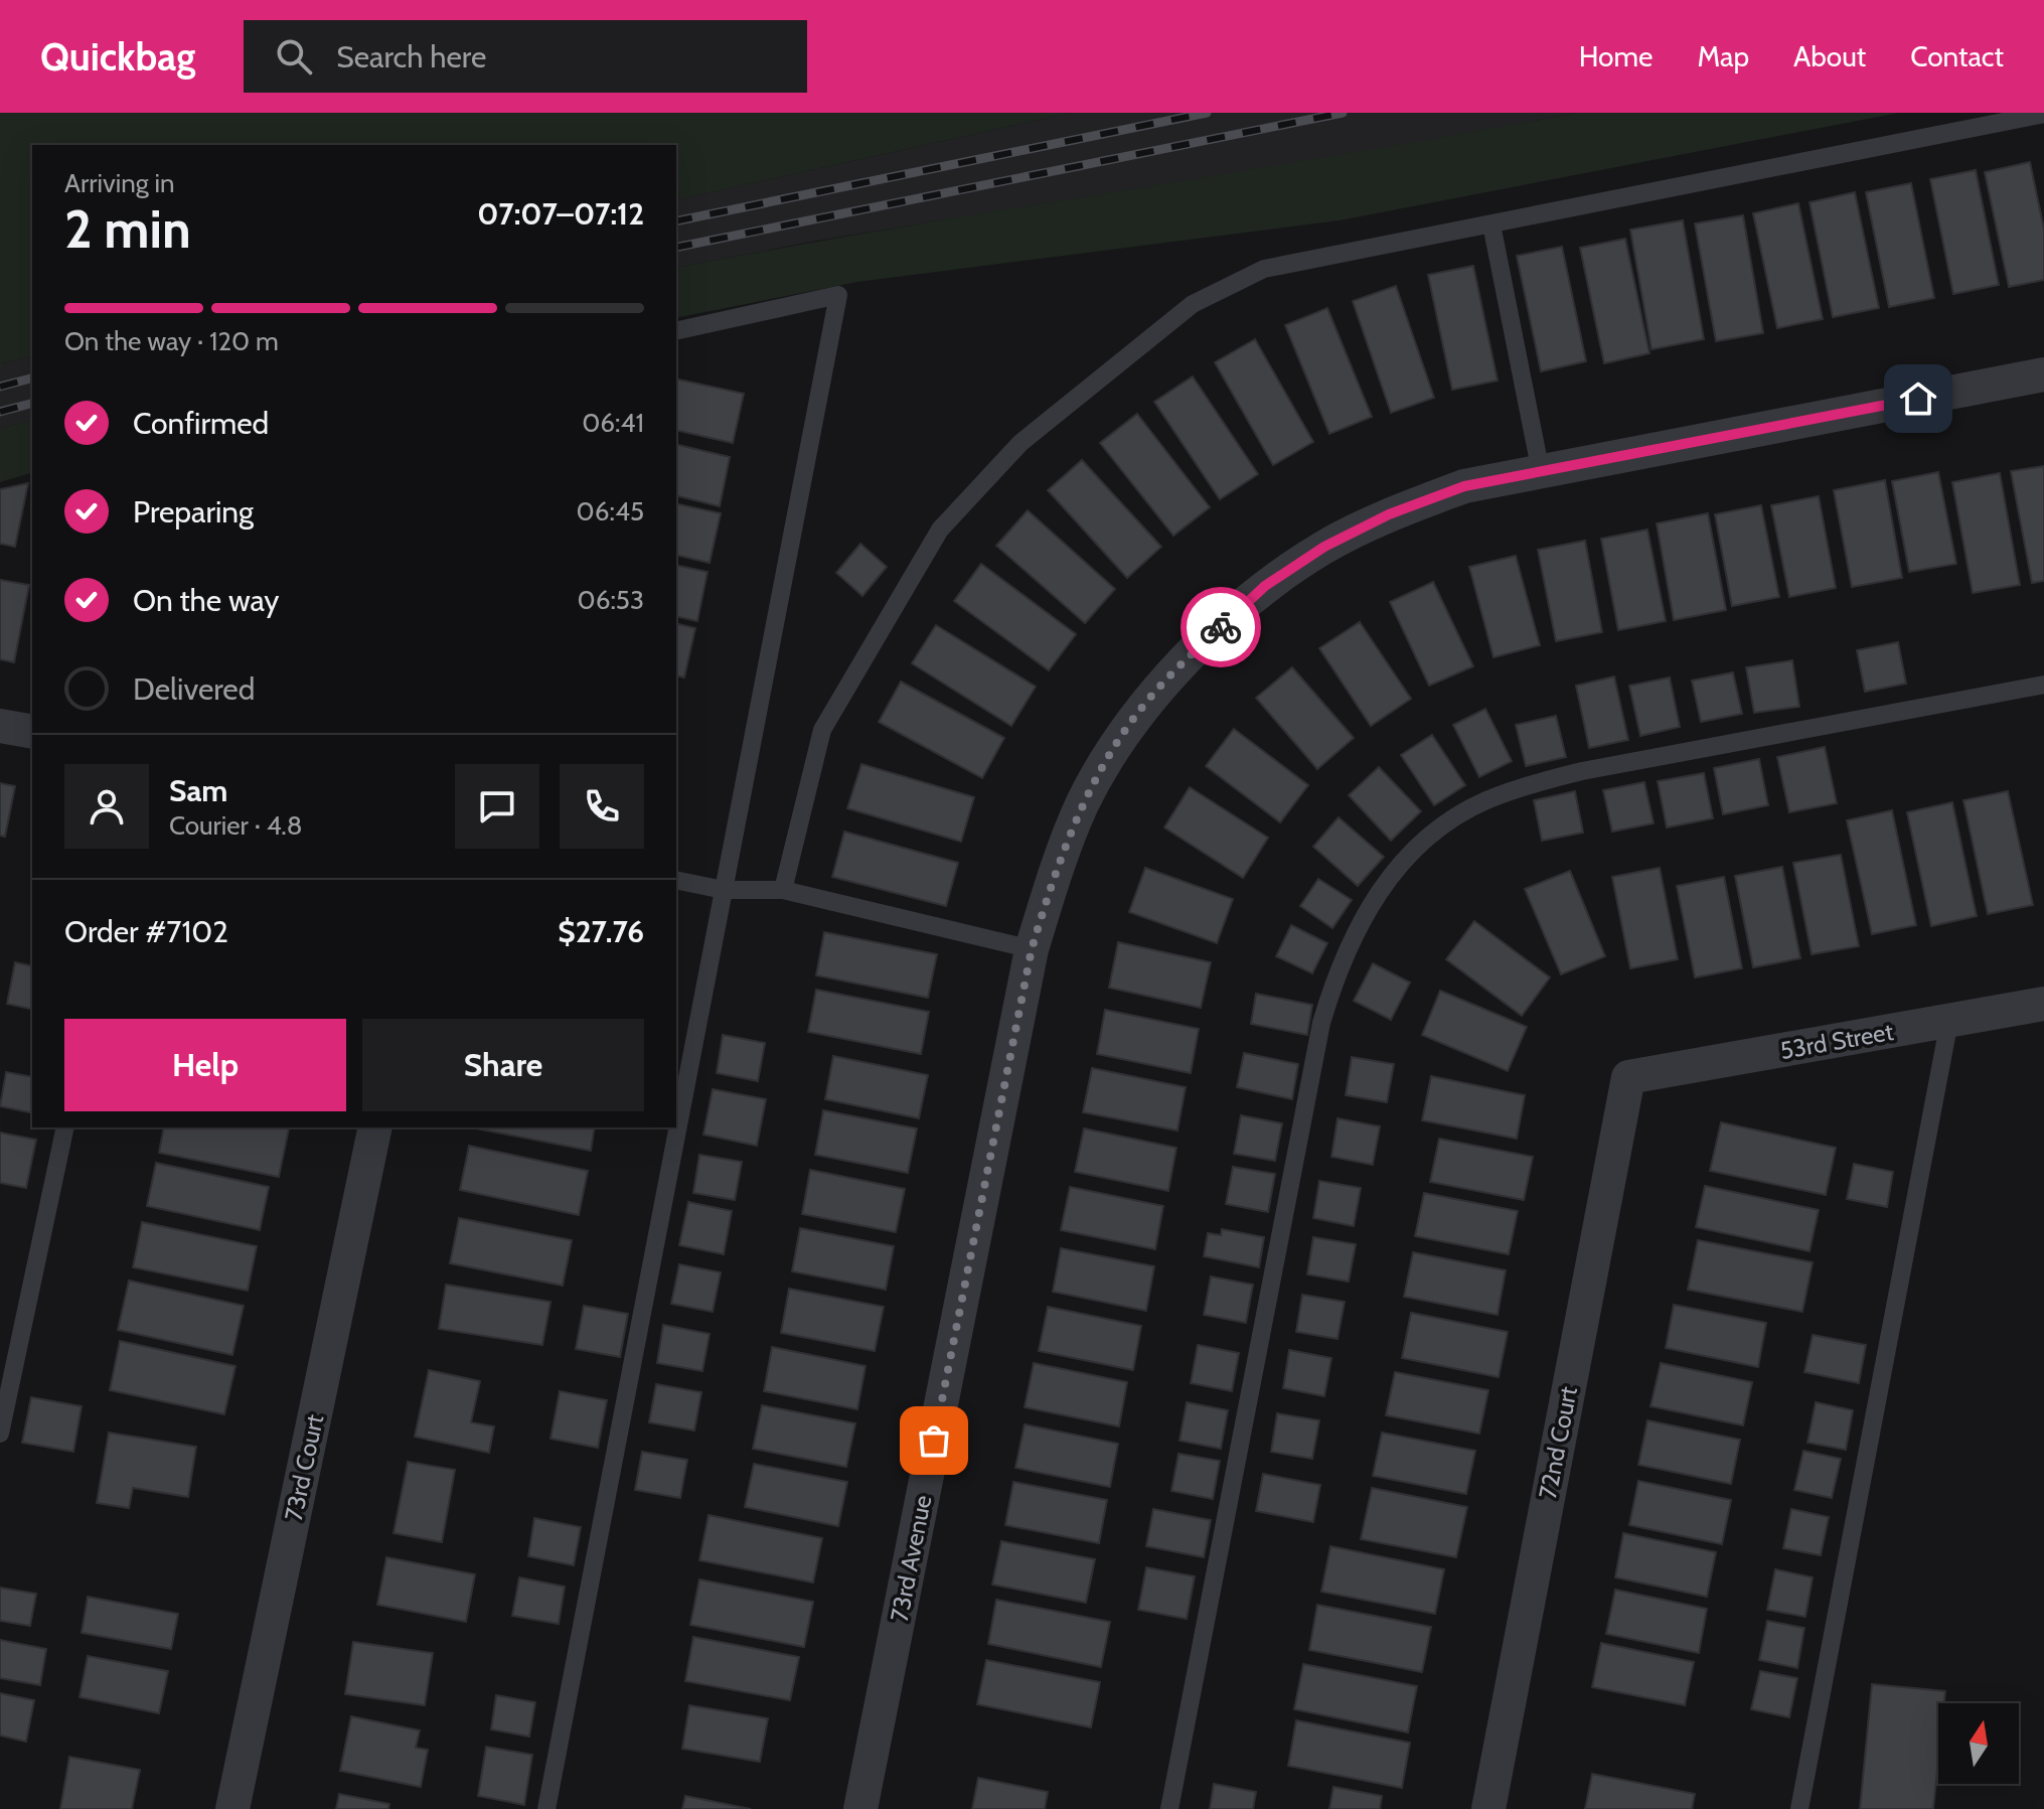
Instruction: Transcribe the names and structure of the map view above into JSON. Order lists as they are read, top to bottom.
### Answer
{
  "streets": {
    "street": [
      "53rd Street",
      "72nd Court",
      "73rd Court",
      "73rd Avenue"
    ]
  },
  "crossings": [
    ["53rd Street", "72nd Court"]
  ],
  "north": "top",
  "page": {
    "header": "Quickbag",
    "search": "Search here",
    "nav": [
      "Home",
      "Map",
      "About",
      "Contact"
    ],
    "heading": ["2 min", "Arriving in", "07:07–07:12"],
    "panel": [
      "Sam",
      "Courier · 4.8",
      "Order #7102",
      "$27.76"
    ],
    "bar": "On the way · 120 m",
    "list": [
      ["Confirmed", "06:41"],
      ["Preparing", "06:45"],
      ["On the way", "06:53"],
      "Delivered"
    ],
    "buttons": ["Help", "Share"]
  }
}
